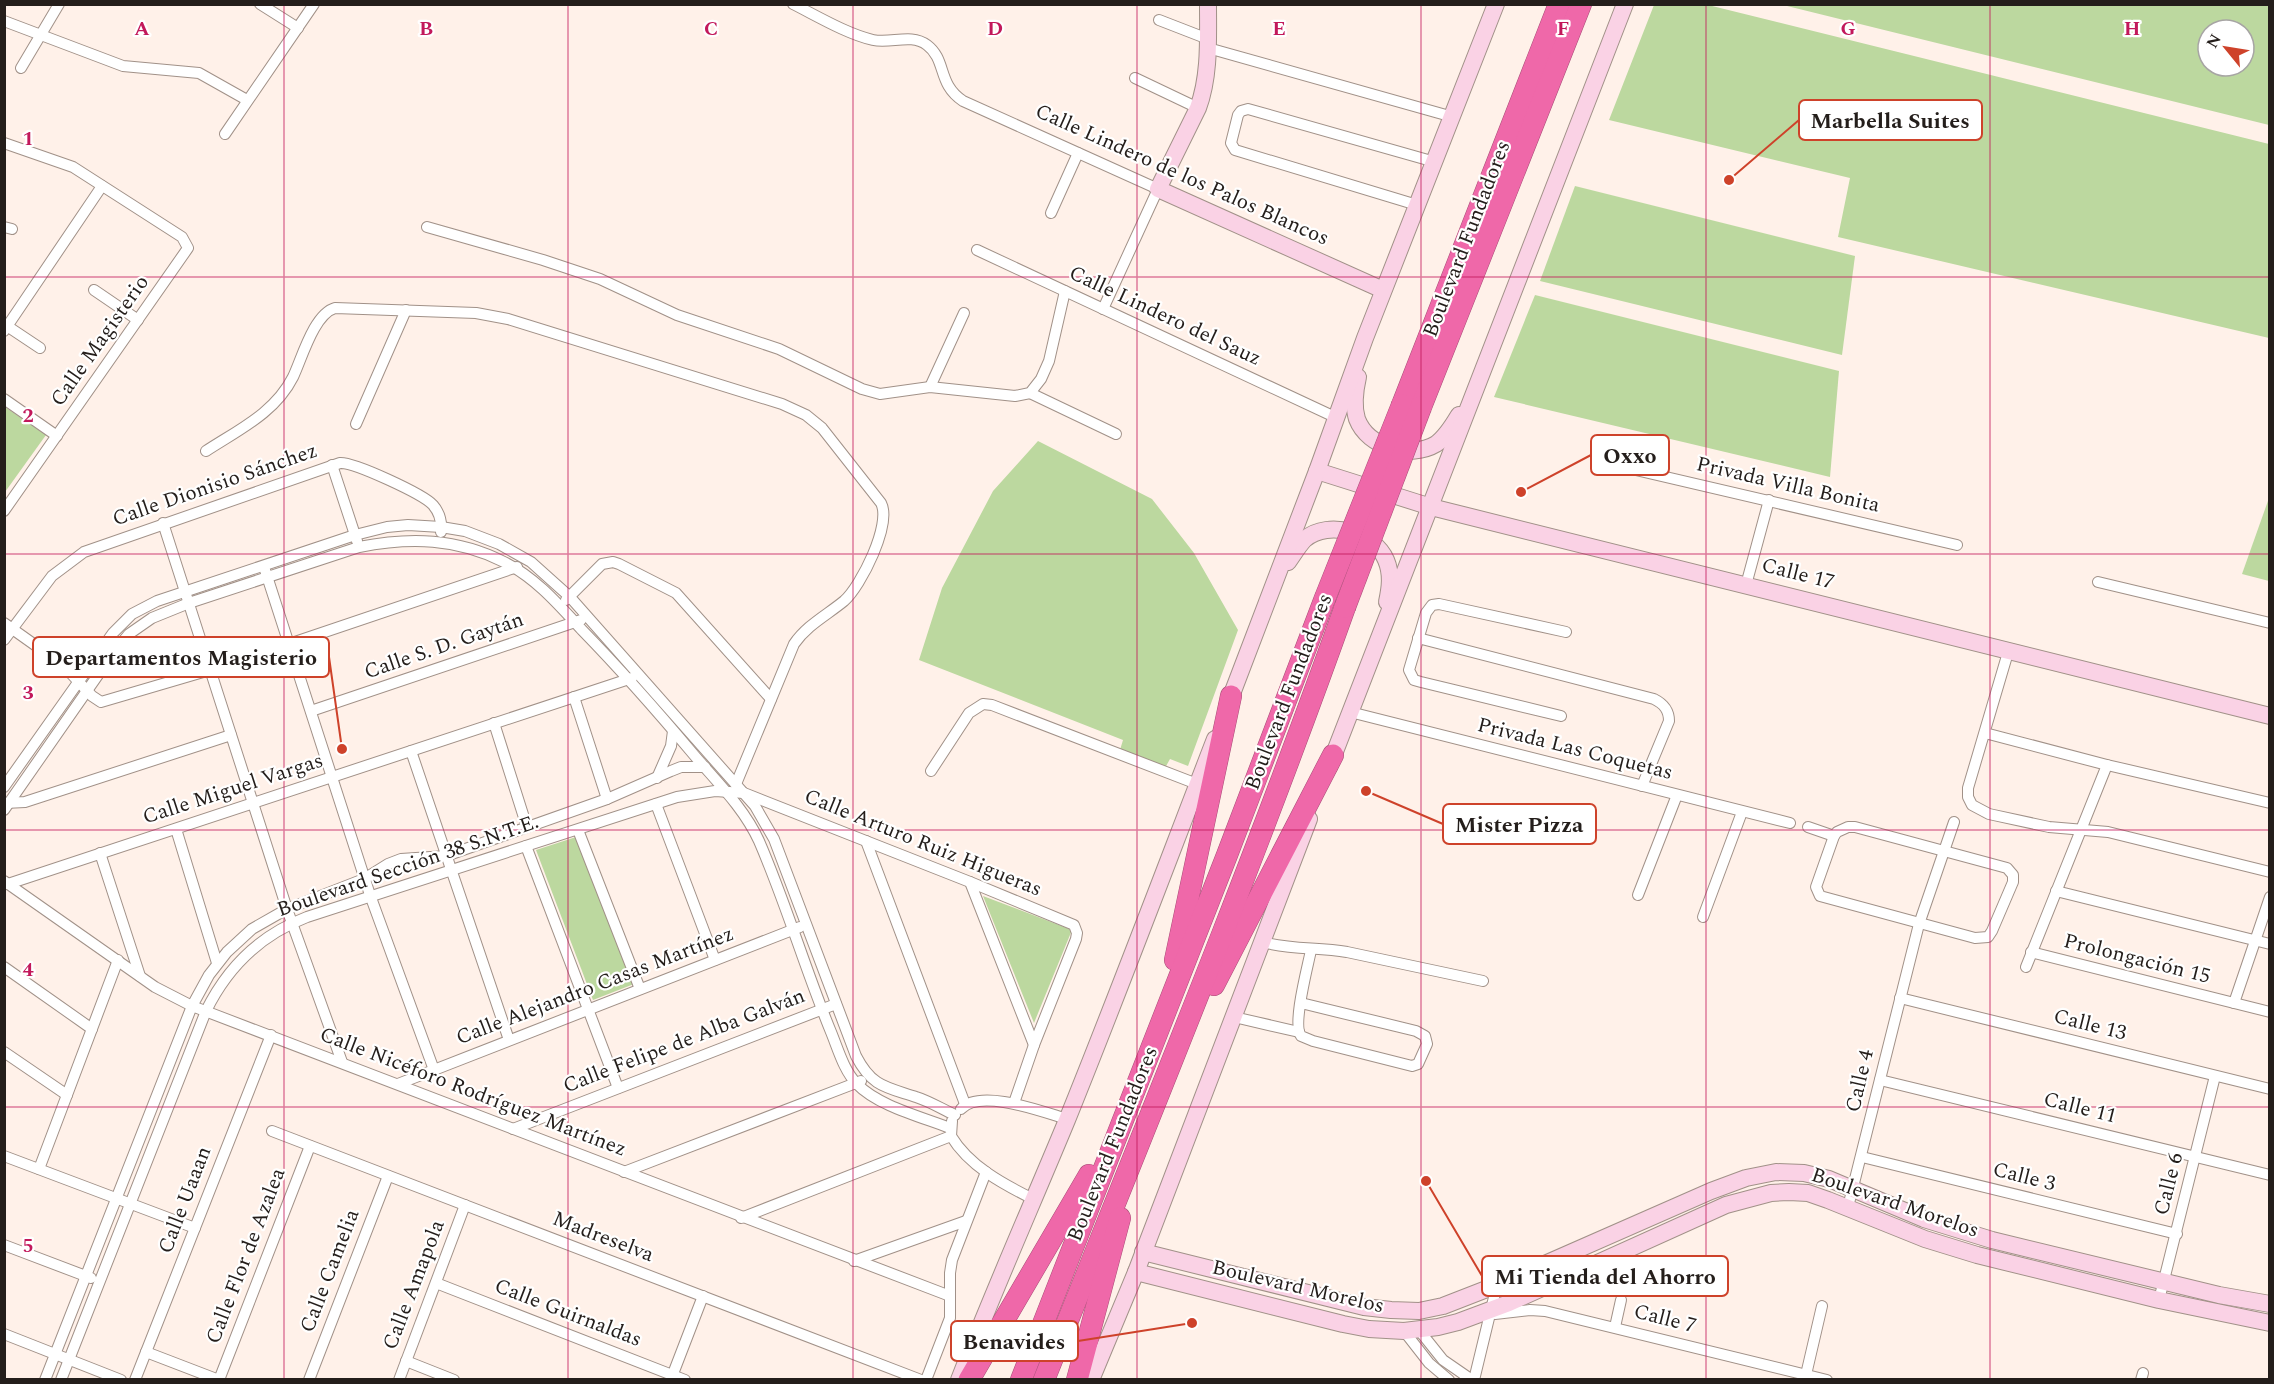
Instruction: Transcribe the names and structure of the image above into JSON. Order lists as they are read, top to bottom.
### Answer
{
  "streets": {
    "highway": ["Boulevard Fundadores"],
    "street": [
      "Calle Lindero de los Palos Blancos",
      "Calle Lindero del Sauz",
      "Calle Magisterio",
      "Calle Dionisio Sánchez",
      "Privada Villa Bonita",
      "Calle 17",
      "Calle S. D. Gaytán",
      "Privada Las Coquetas",
      "Calle Miguel Vargas",
      "Calle Arturo Ruiz Higueras",
      "Boulevard Sección 38 S.N.T.E.",
      "Prolongación 15",
      "Calle Alejandro Casas Martínez",
      "Calle 13",
      "Calle Felipe de Alba Galván",
      "Calle 4",
      "Calle Nicéforo Rodríguez Martínez",
      "Calle 11",
      "Calle 3",
      "Calle 6",
      "Calle Uaaan",
      "Boulevard Morelos",
      "Madreselva",
      "Calle Flor de Azalea",
      "Calle Camelia",
      "Calle Amapola",
      "Calle Guirnaldas",
      "Calle 7"
    ]
  },
  "crossings": [
    ["Calle Miguel Vargas", "Calle Nicéforo Rodríguez Martínez"],
    ["Calle Arturo Ruiz Higueras", "Boulevard Sección 38 S.N.T.E."],
    ["Boulevard Sección 38 S.N.T.E.", "Calle Nicéforo Rodríguez Martínez"],
    ["Calle Alejandro Casas Martínez", "Calle Nicéforo Rodríguez Martínez"],
    ["Calle 13", "Calle 4"],
    ["Calle 13", "Calle 6"],
    ["Calle Felipe de Alba Galván", "Calle Nicéforo Rodríguez Martínez"],
    ["Calle 4", "Calle 11"],
    ["Calle 4", "Calle 3"],
    ["Calle 4", "Boulevard Morelos"],
    ["Calle Nicéforo Rodríguez Martínez", "Calle Uaaan"],
    ["Calle 11", "Calle 6"],
    ["Calle 3", "Calle 6"],
    ["Calle 6", "Boulevard Morelos"],
    ["Boulevard Morelos", "Calle 7"],
    ["Madreselva", "Calle Flor de Azalea"],
    ["Madreselva", "Calle Camelia"],
    ["Madreselva", "Calle Amapola"],
    ["Calle Amapola", "Calle Guirnaldas"]
  ],
  "places": [
    "Marbella Suites",
    "Oxxo",
    "Departamentos Magisterio",
    "Mister Pizza",
    "Mi Tienda del Ahorro",
    "Benavides"
  ],
  "north": "top left",
  "grid": {
    "columns": [
      "A",
      "B",
      "C",
      "D",
      "E",
      "F",
      "G",
      "H"
    ],
    "rows": [
      "1",
      "2",
      "3",
      "4",
      "5"
    ]
  }
}
